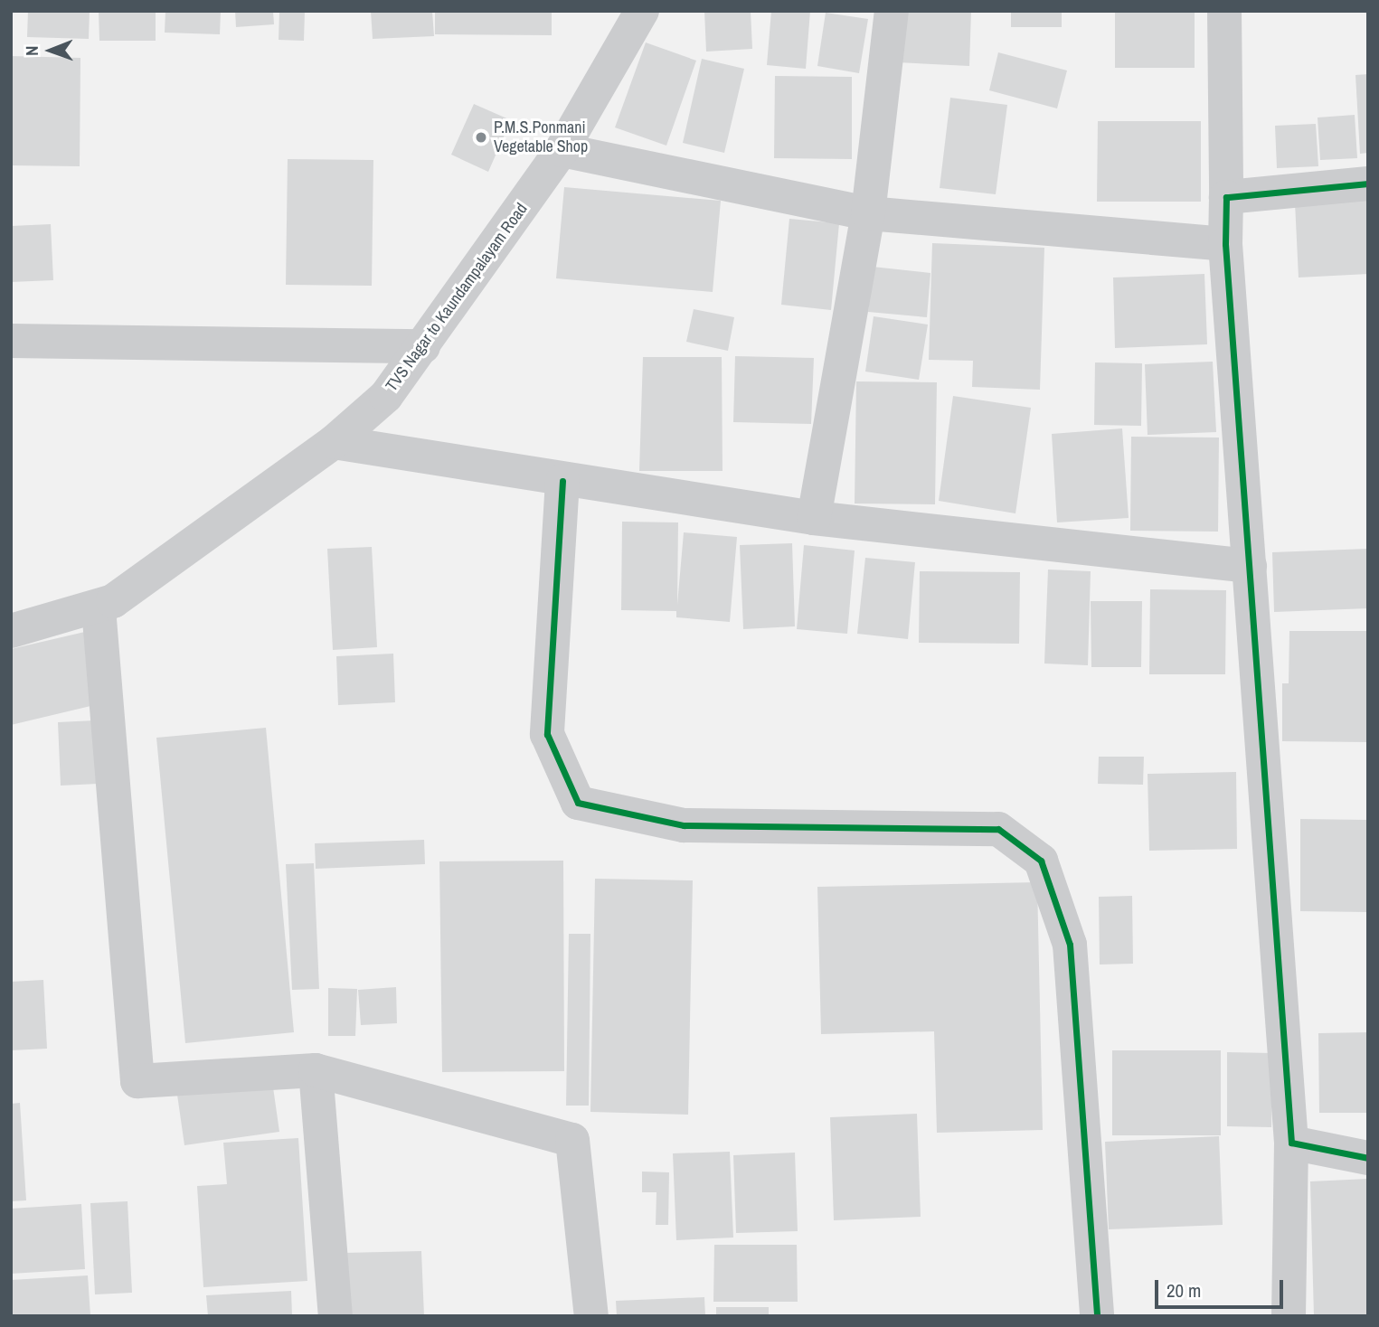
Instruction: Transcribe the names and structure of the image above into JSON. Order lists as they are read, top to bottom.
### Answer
{
  "streets": {
    "street": ["TVS Nagar to Kaundampalayam Road"]
  },
  "places": ["P.M.S.Ponmani Vegetable Shop"],
  "scale_bar": "20 m",
  "north": "left"
}
